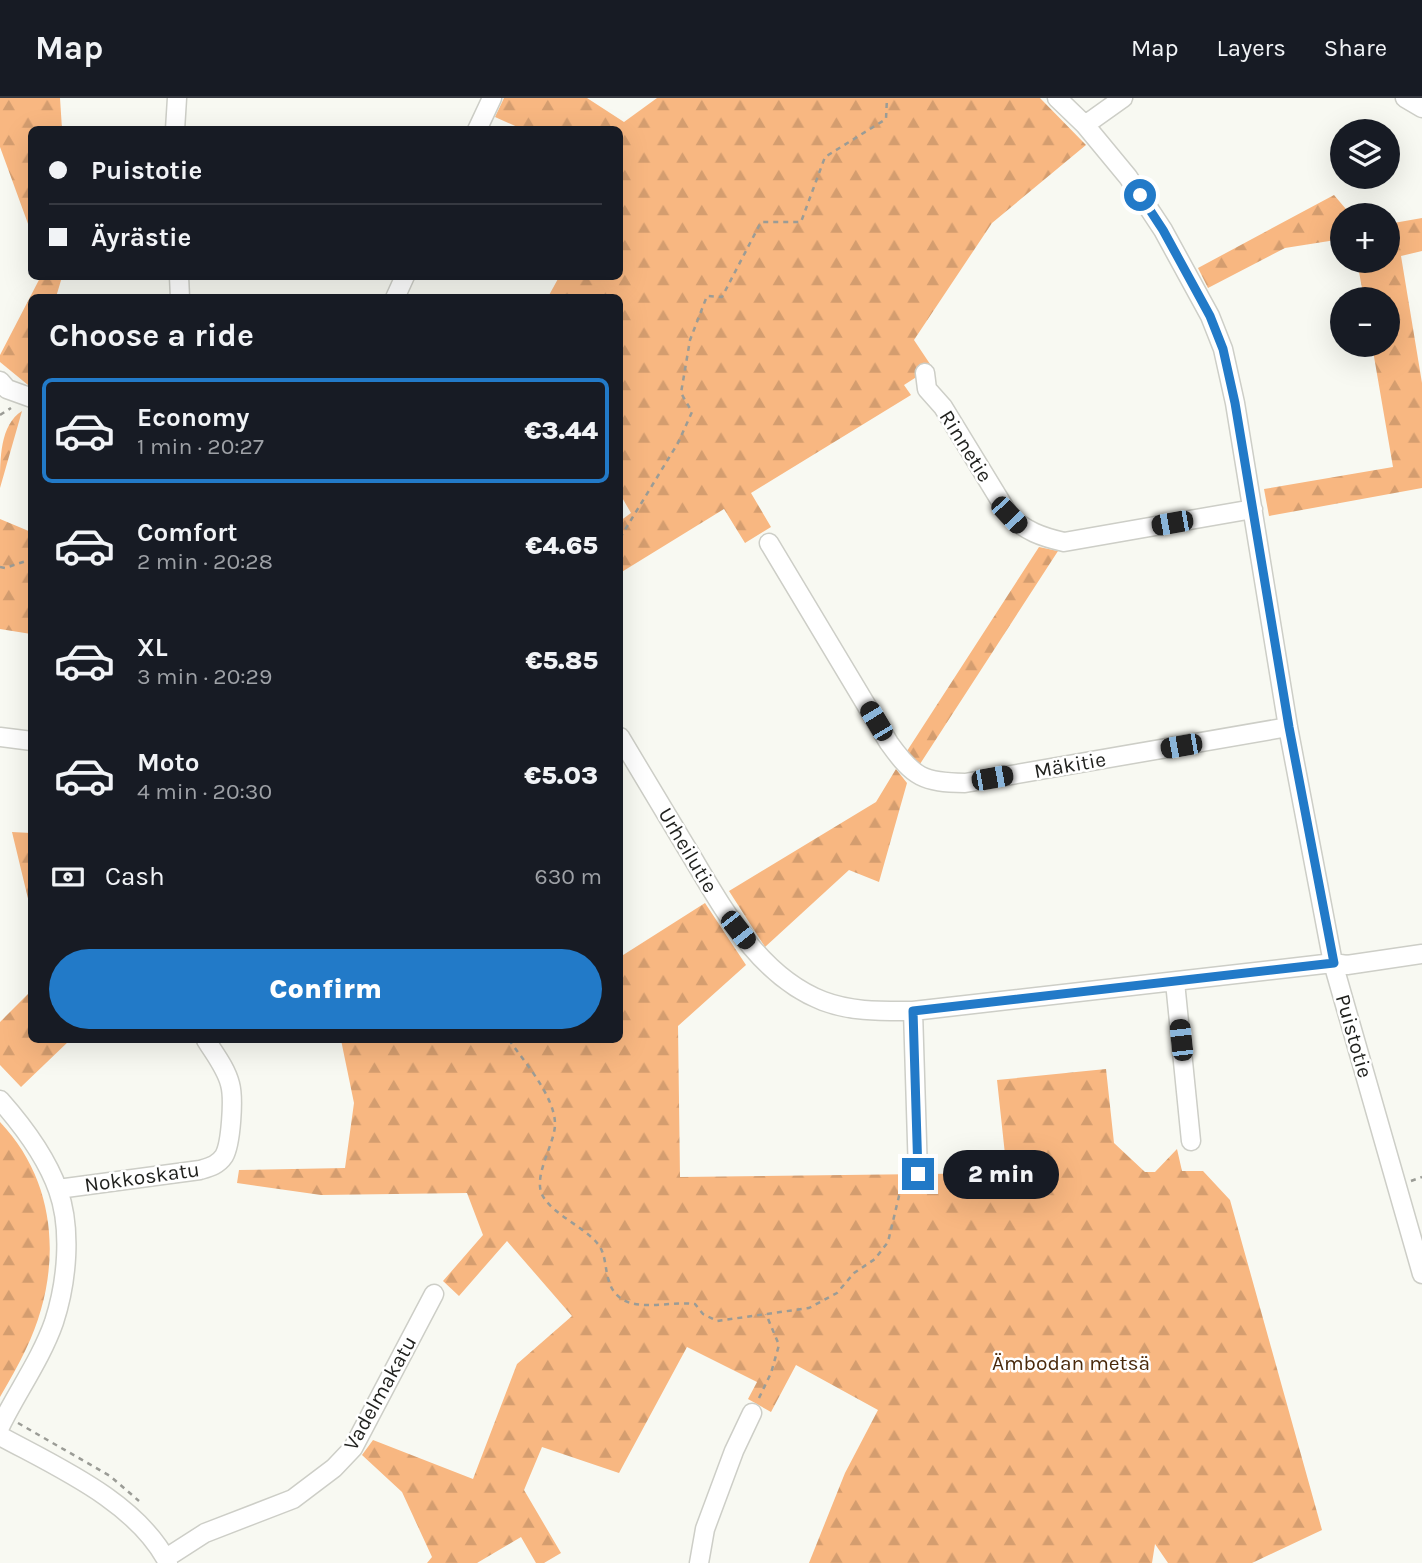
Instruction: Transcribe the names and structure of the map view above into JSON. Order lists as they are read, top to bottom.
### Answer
{
  "streets": {
    "street": [
      "Rinnetie",
      "Mäkitie",
      "Urheilutie",
      "Puistotie",
      "Nokkoskatu",
      "Vadelmakatu"
    ]
  },
  "crossings": [
    ["Rinnetie", "Puistotie"],
    ["Mäkitie", "Puistotie"],
    ["Urheilutie", "Puistotie"]
  ],
  "parks": ["Ämbodan metsä"],
  "page": {
    "header": "Map",
    "nav": ["Map", "Layers", "Share"],
    "map_buttons": ["+", "−"],
    "banner": ["Puistotie", "Äyrästie"],
    "heading": "Choose a ride",
    "list": [
      {
        "name": "Economy",
        "note": "1 min · 20:27",
        "value": "€3.44"
      },
      {
        "name": "Comfort",
        "note": "2 min · 20:28",
        "value": "€4.65"
      },
      {
        "name": "XL",
        "note": "3 min · 20:29",
        "value": "€5.85"
      },
      {
        "name": "Moto",
        "note": "4 min · 20:30",
        "value": "€5.03"
      }
    ],
    "pay": ["Cash", "630 m"],
    "buttons": "Confirm",
    "bubble": "2 min"
  }
}
